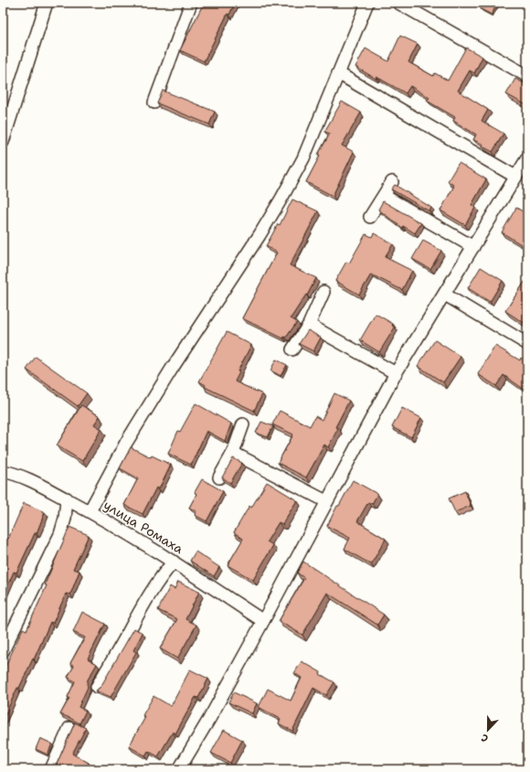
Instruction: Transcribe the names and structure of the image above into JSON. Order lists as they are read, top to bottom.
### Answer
{
  "streets": {
    "street": ["улица Ромаха"]
  },
  "north": "bottom"
}
